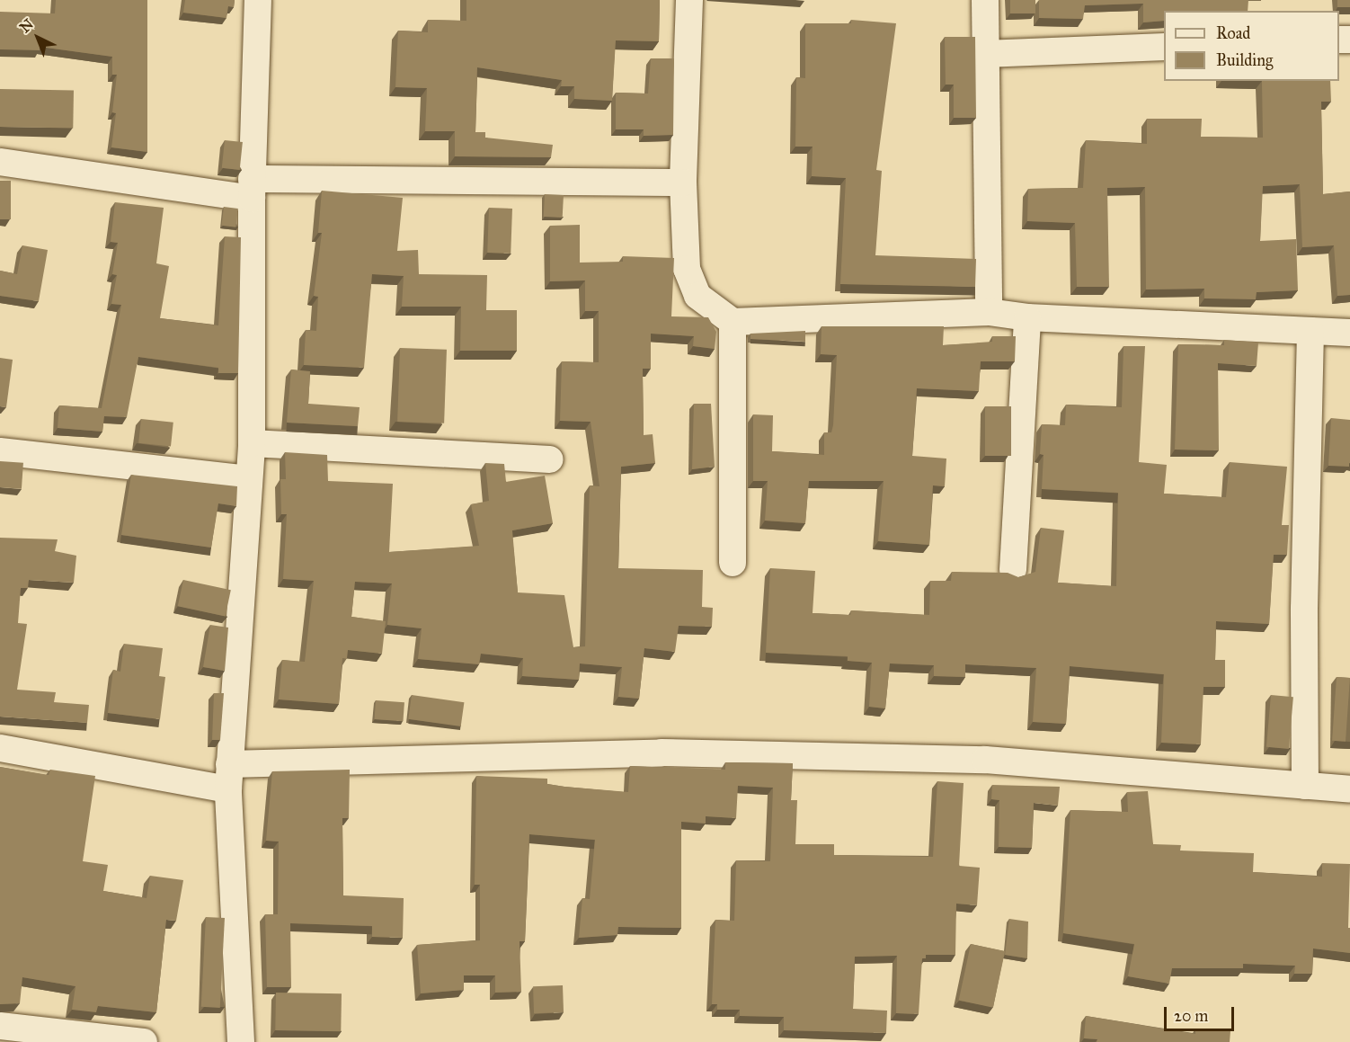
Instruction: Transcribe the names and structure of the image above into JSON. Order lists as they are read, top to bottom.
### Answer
{
  "legend": ["Road", "Building"],
  "scale_bar": "20 m",
  "north": "top left"
}
